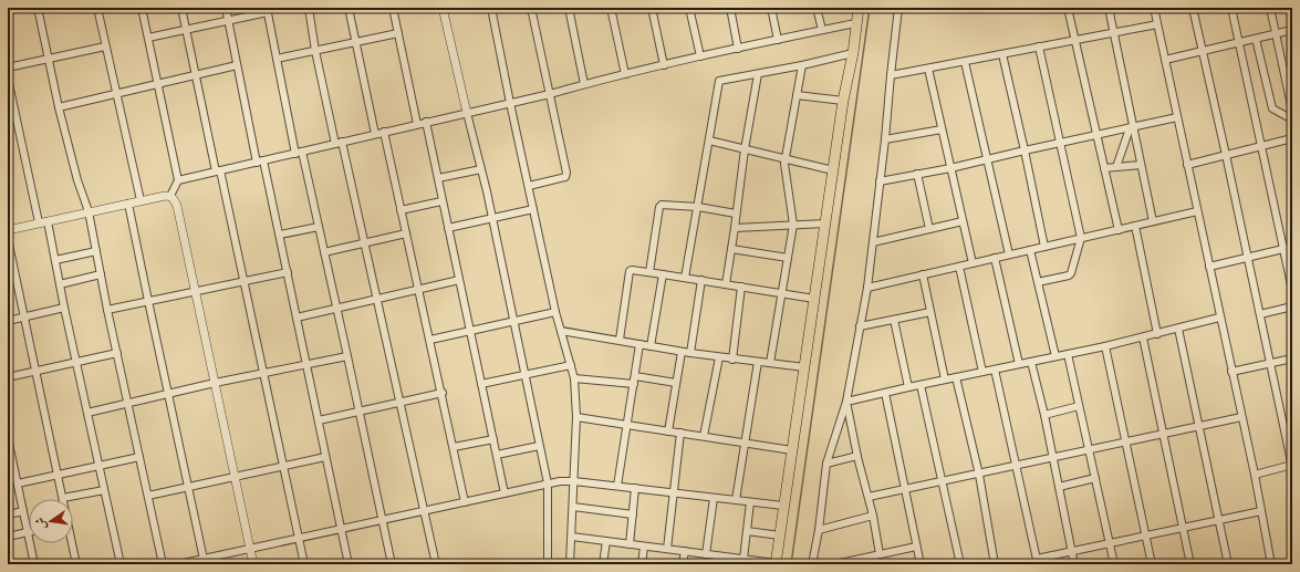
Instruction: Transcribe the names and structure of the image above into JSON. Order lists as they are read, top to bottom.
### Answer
{
  "north": "left"
}
